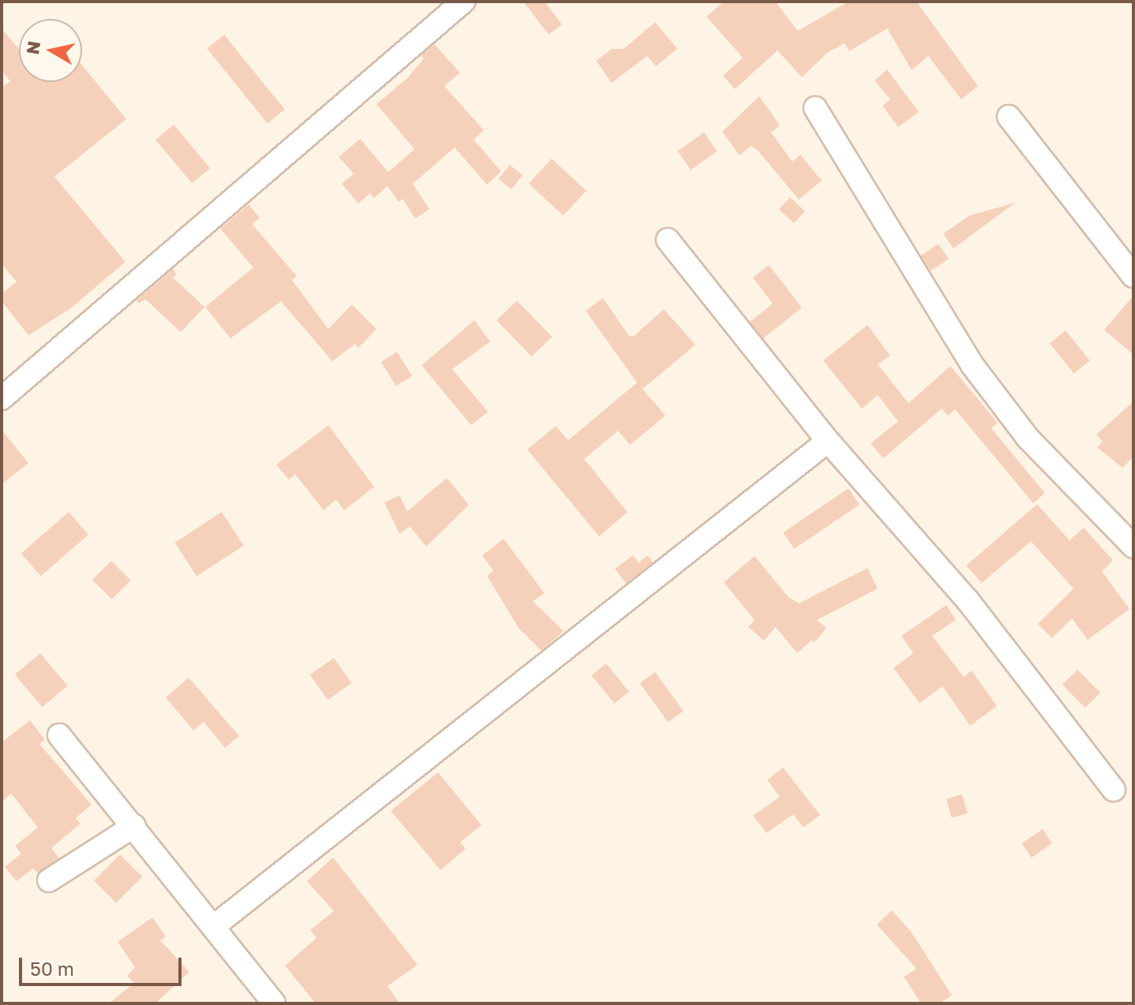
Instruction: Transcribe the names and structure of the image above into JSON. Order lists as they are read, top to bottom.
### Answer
{
  "scale_bar": "50 m",
  "north": "left"
}
